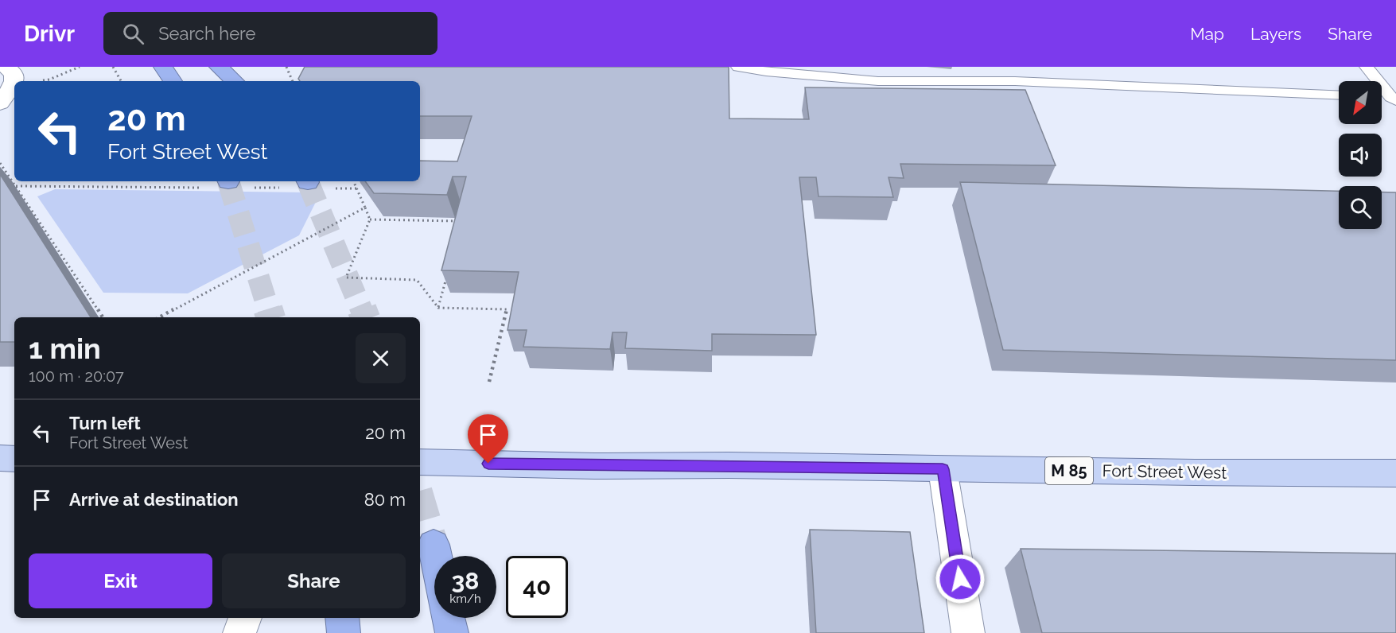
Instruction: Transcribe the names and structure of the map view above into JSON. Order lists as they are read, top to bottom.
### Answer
{
  "streets": {
    "main road": ["M 85", "Fort Street West"]
  },
  "north": "bottom left",
  "page": {
    "header": "Drivr",
    "search": "Search here",
    "nav": ["Map", "Layers", "Share"],
    "turn": ["20 m", "Fort Street West"],
    "heading": ["1 min", "100 m · 20:07"],
    "list": [
      {
        "name": "Turn left",
        "note": "Fort Street West",
        "value": "20 m"
      },
      {
        "name": "Arrive at destination",
        "value": "80 m"
      }
    ],
    "buttons": ["Exit", "Share"],
    "speed": "38 km/h",
    "limit": "40"
  }
}
